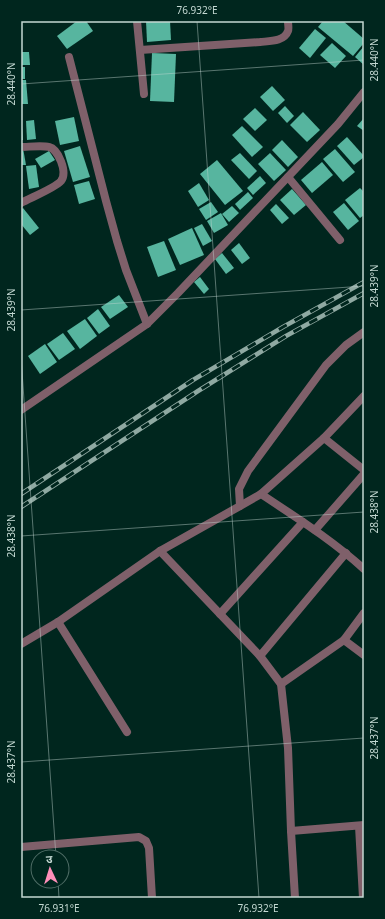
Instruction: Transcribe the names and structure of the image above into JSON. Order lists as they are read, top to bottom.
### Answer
{
  "north": "top",
  "coordinates": [
    "76.932°E",
    "28.440°N",
    "28.439°N",
    "28.438°N",
    "28.437°N",
    "76.931°E"
  ]
}
